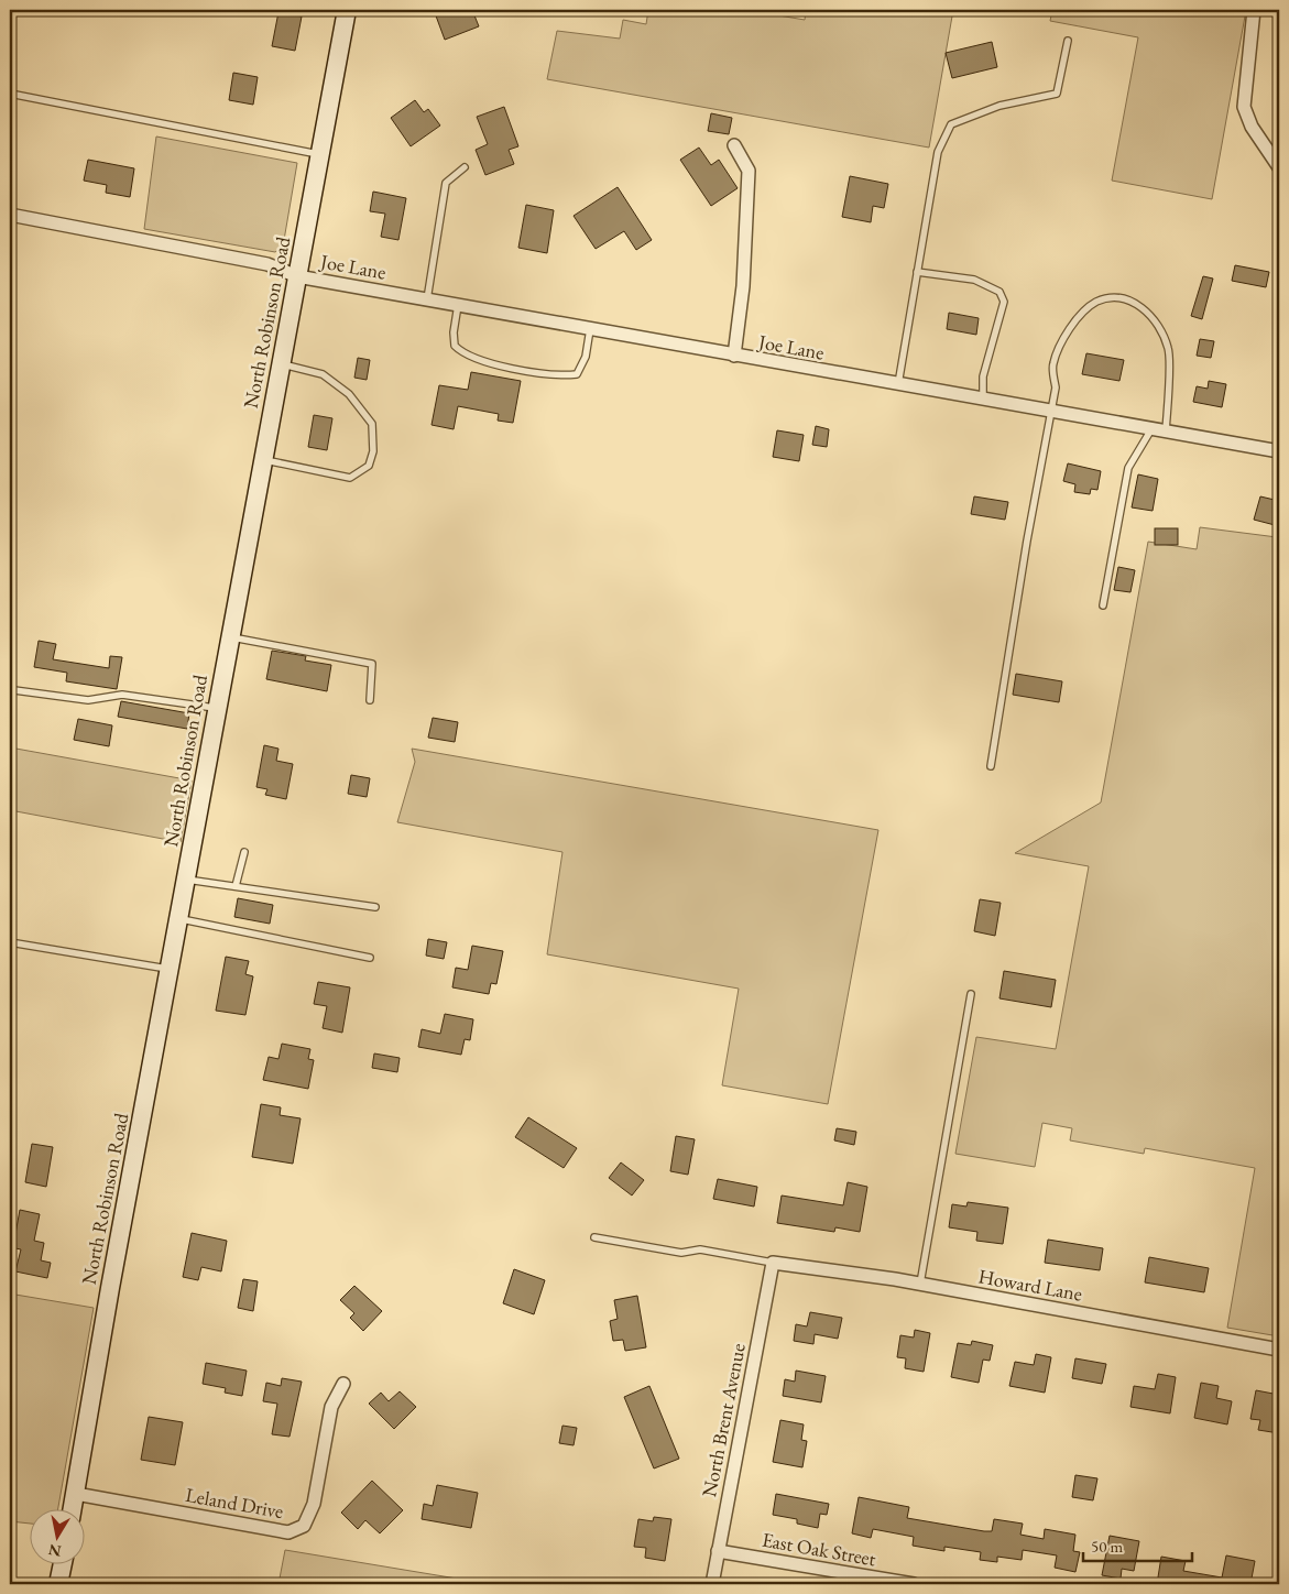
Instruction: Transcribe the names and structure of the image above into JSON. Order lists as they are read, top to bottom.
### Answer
{
  "streets": {
    "street": [
      "Joe Lane",
      "North Robinson Road",
      "Howard Lane",
      "North Brent Avenue",
      "Leland Drive",
      "East Oak Street"
    ]
  },
  "crossings": [
    ["Joe Lane", "North Robinson Road"],
    ["North Robinson Road", "Leland Drive"],
    ["Howard Lane", "North Brent Avenue"],
    ["North Brent Avenue", "East Oak Street"]
  ],
  "scale_bar": "50 m",
  "north": "bottom"
}
